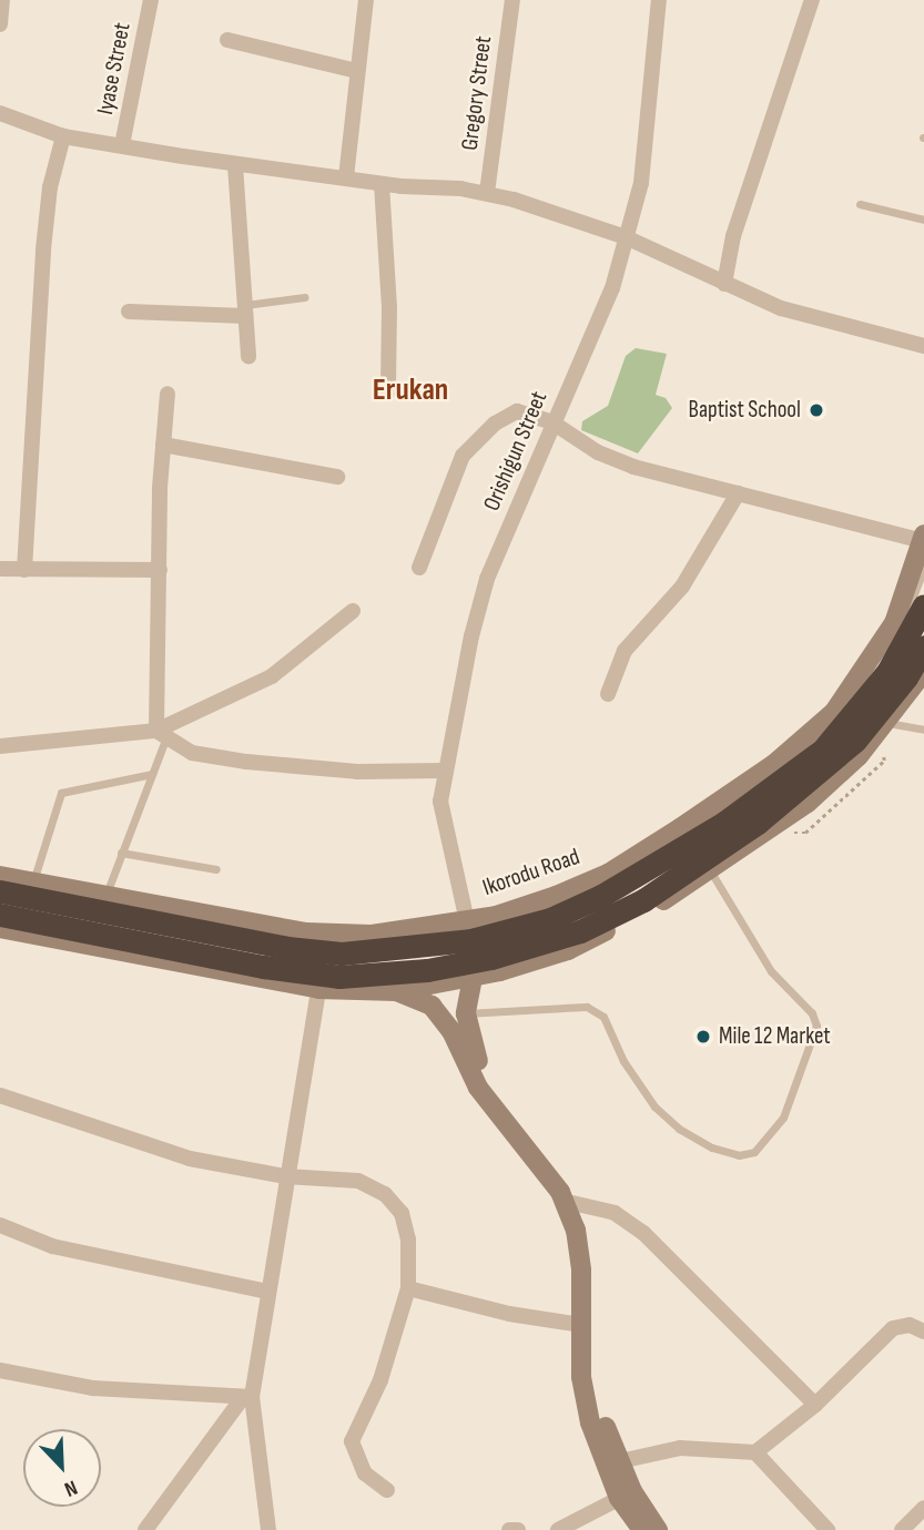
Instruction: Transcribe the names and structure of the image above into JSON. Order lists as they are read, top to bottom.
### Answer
{
  "streets": {
    "highway": ["Ikorodu Road"],
    "street": ["Iyase Street", "Gregory Street", "Orishigun Street"]
  },
  "crossings": [
    ["Orishigun Street", "Ikorodu Road"]
  ],
  "districts": ["Erukan"],
  "places": ["Baptist School", "Mile 12 Market"],
  "north": "bottom right"
}
